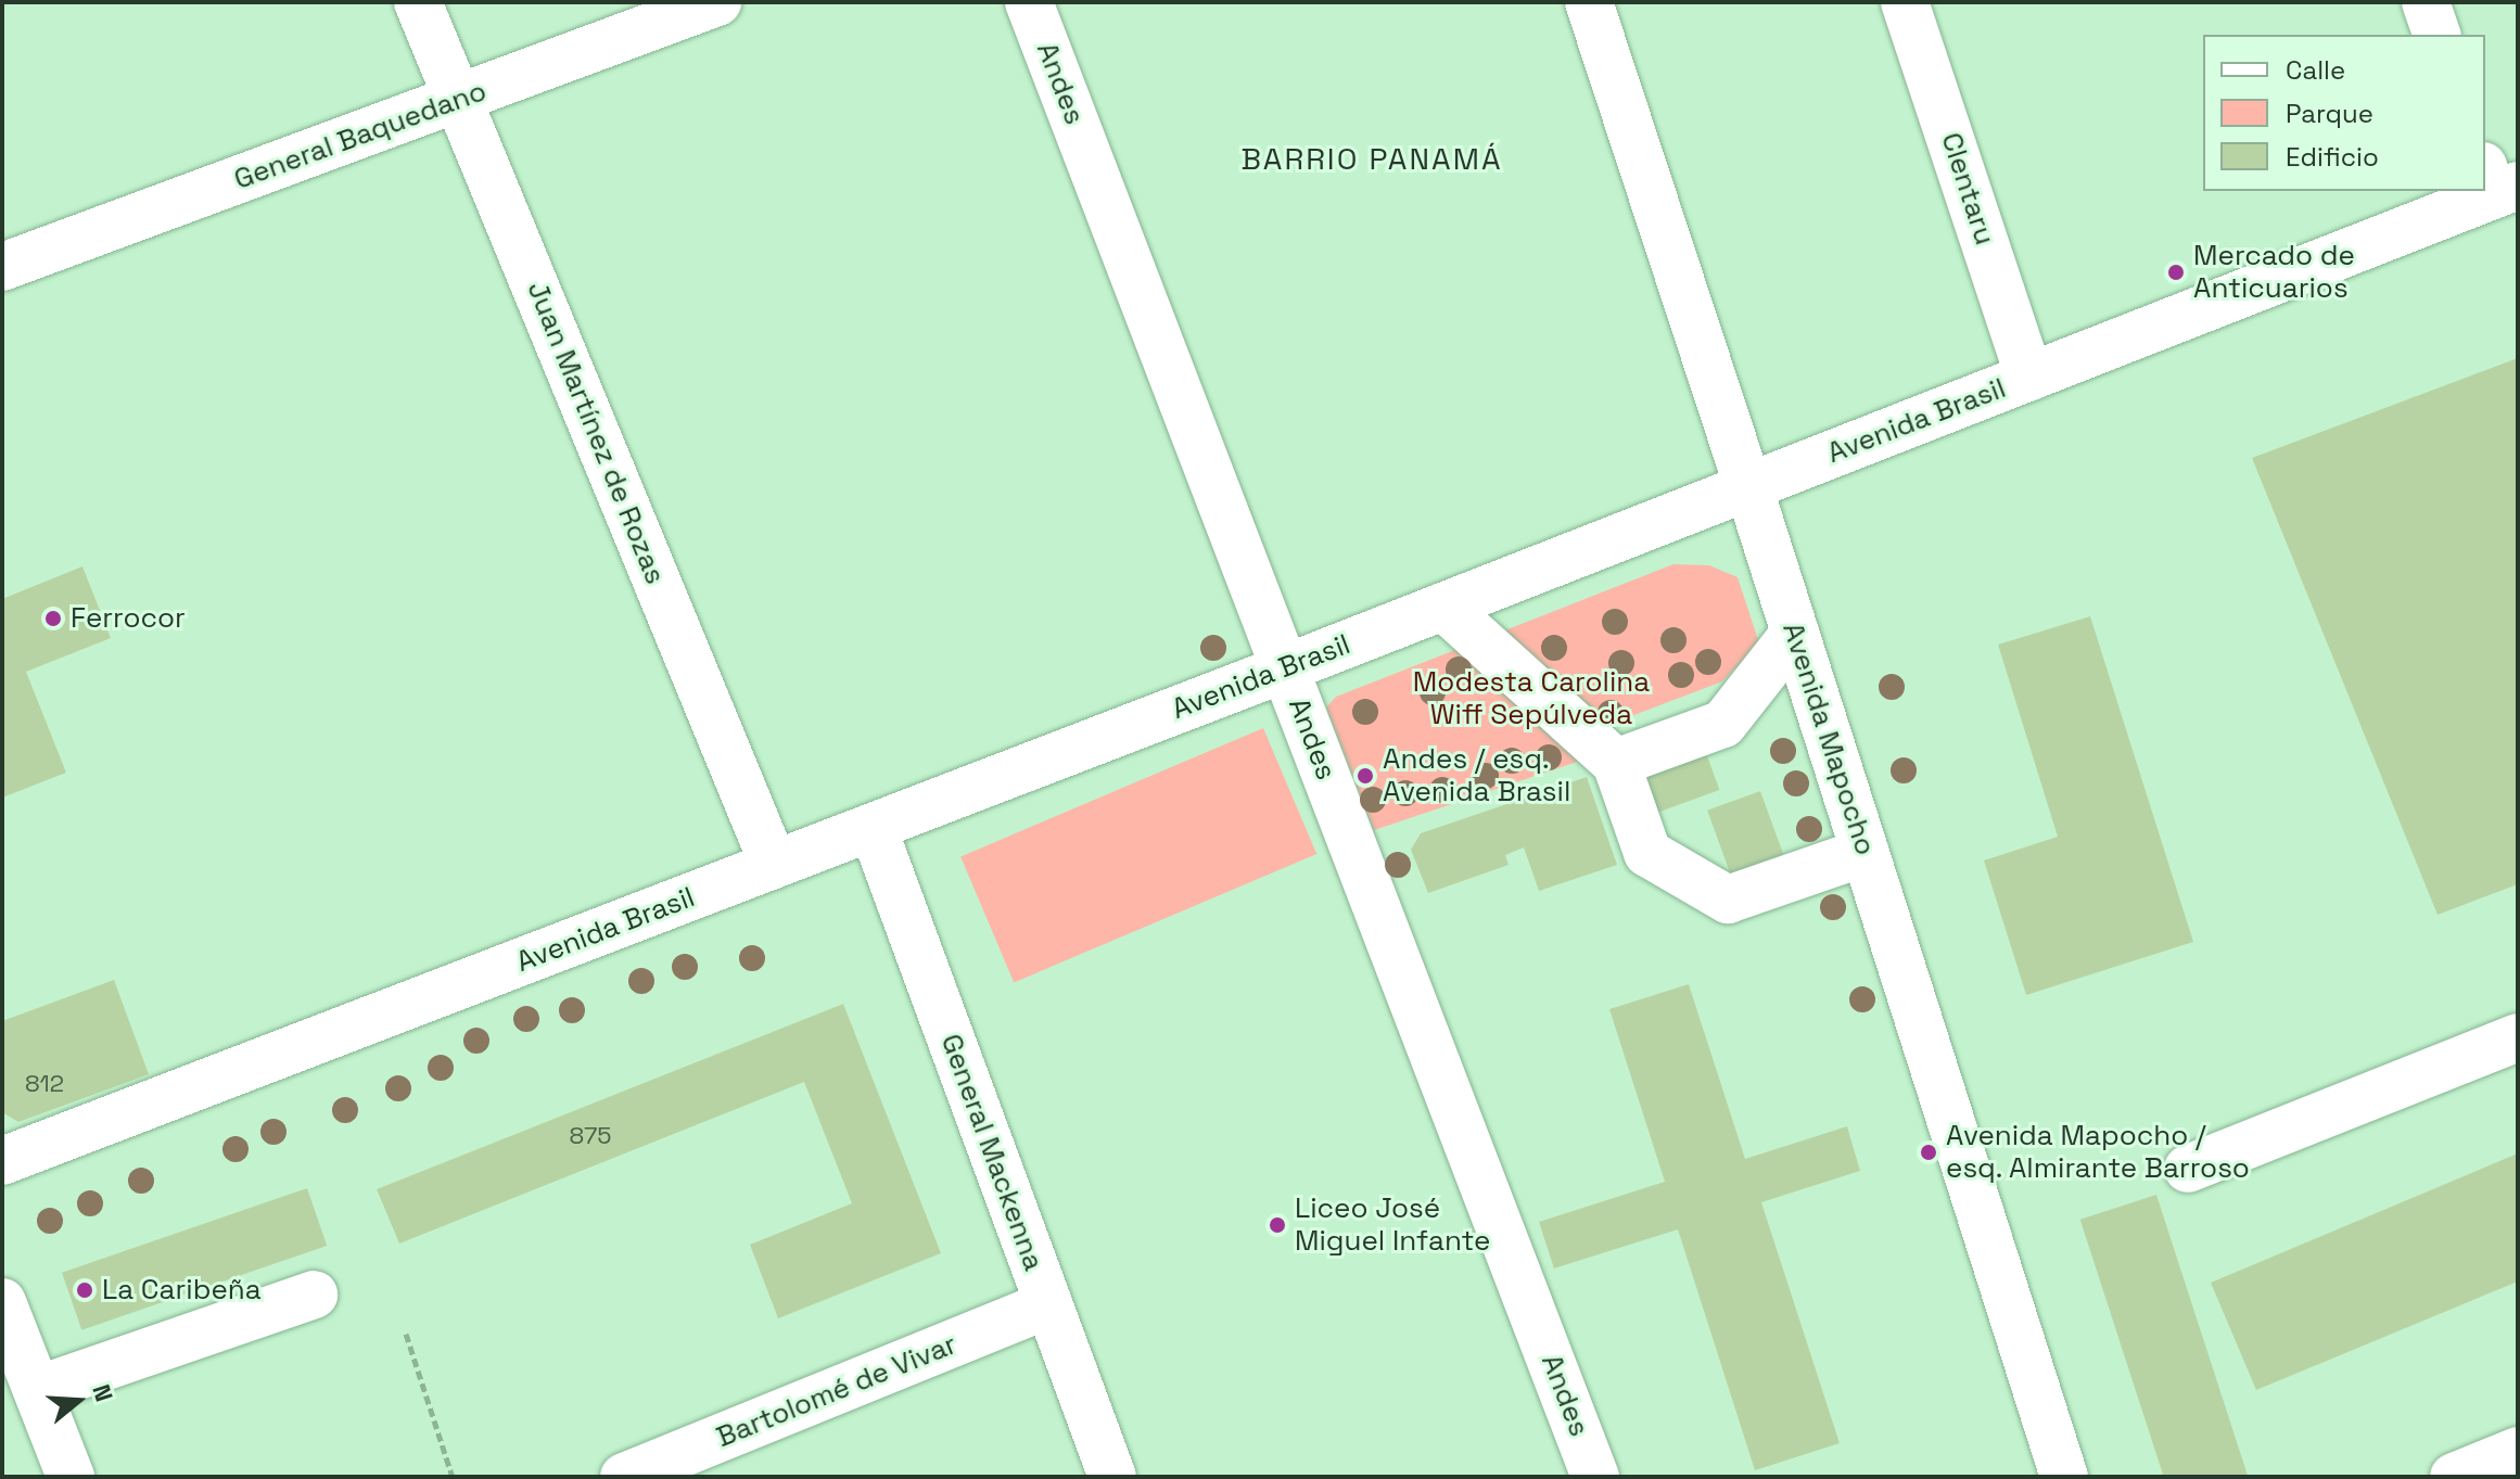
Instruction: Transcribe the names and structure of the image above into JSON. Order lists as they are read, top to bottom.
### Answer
{
  "streets": {
    "street": [
      "Andes",
      "General Baquedano",
      "Clentaru",
      "Avenida Brasil",
      "Juan Martínez de Rozas",
      "Avenida Mapocho",
      "General Mackenna",
      "Bartolomé de Vivar"
    ]
  },
  "crossings": [
    ["Andes", "Avenida Brasil"],
    ["General Baquedano", "Juan Martínez de Rozas"],
    ["Clentaru", "Avenida Brasil"],
    ["Avenida Brasil", "Juan Martínez de Rozas"],
    ["Avenida Brasil", "Avenida Mapocho"],
    ["Avenida Brasil", "General Mackenna"],
    ["General Mackenna", "Bartolomé de Vivar"]
  ],
  "districts": ["BARRIO PANAMÁ"],
  "parks": ["Modesta Carolina Wiff Sepúlveda"],
  "places": [
    "Mercado de Anticuarios",
    "Ferrocor",
    "Andes / esq. Avenida Brasil",
    "Avenida Mapocho / esq. Almirante Barroso",
    "Liceo José Miguel Infante",
    "La Caribeña"
  ],
  "house_numbers": ["812", "875"],
  "legend": ["Calle", "Parque", "Edificio"],
  "north": "right"
}
